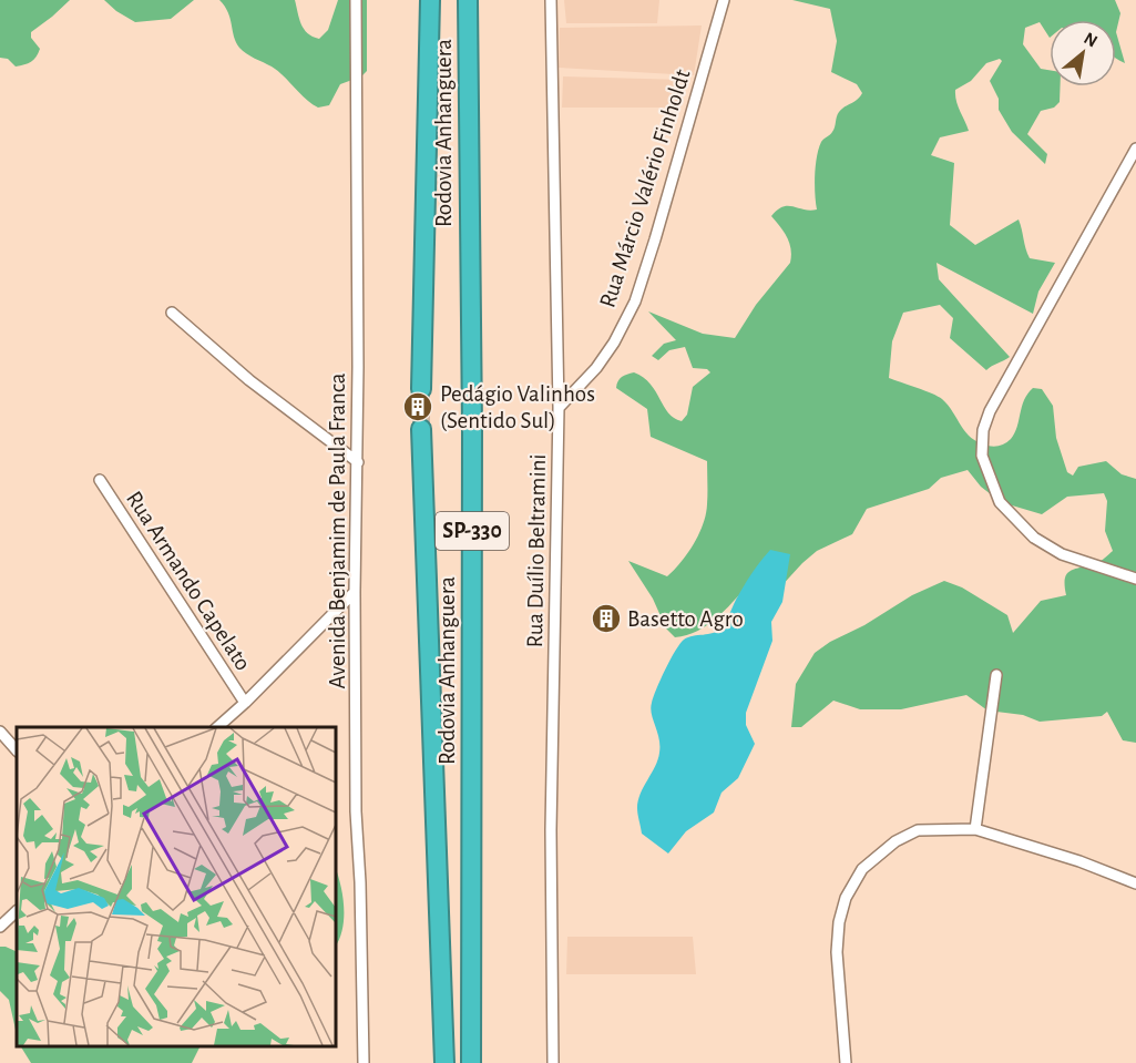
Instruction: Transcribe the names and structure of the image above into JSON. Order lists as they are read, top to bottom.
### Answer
{
  "streets": {
    "highway": ["Rodovia Anhanguera", "SP-330"],
    "street": [
      "Rua Márcio Valério Finholdt",
      "Avenida Benjamim de Paula Franca",
      "Rua Duílio Beltramini",
      "Rua Armando Capelato"
    ]
  },
  "crossings": [
    ["Rua Márcio Valério Finholdt", "Rua Duílio Beltramini"]
  ],
  "places": {
    "building": ["Pedágio Valinhos (Sentido Sul)", "Basetto Agro"]
  },
  "north": "top right"
}
